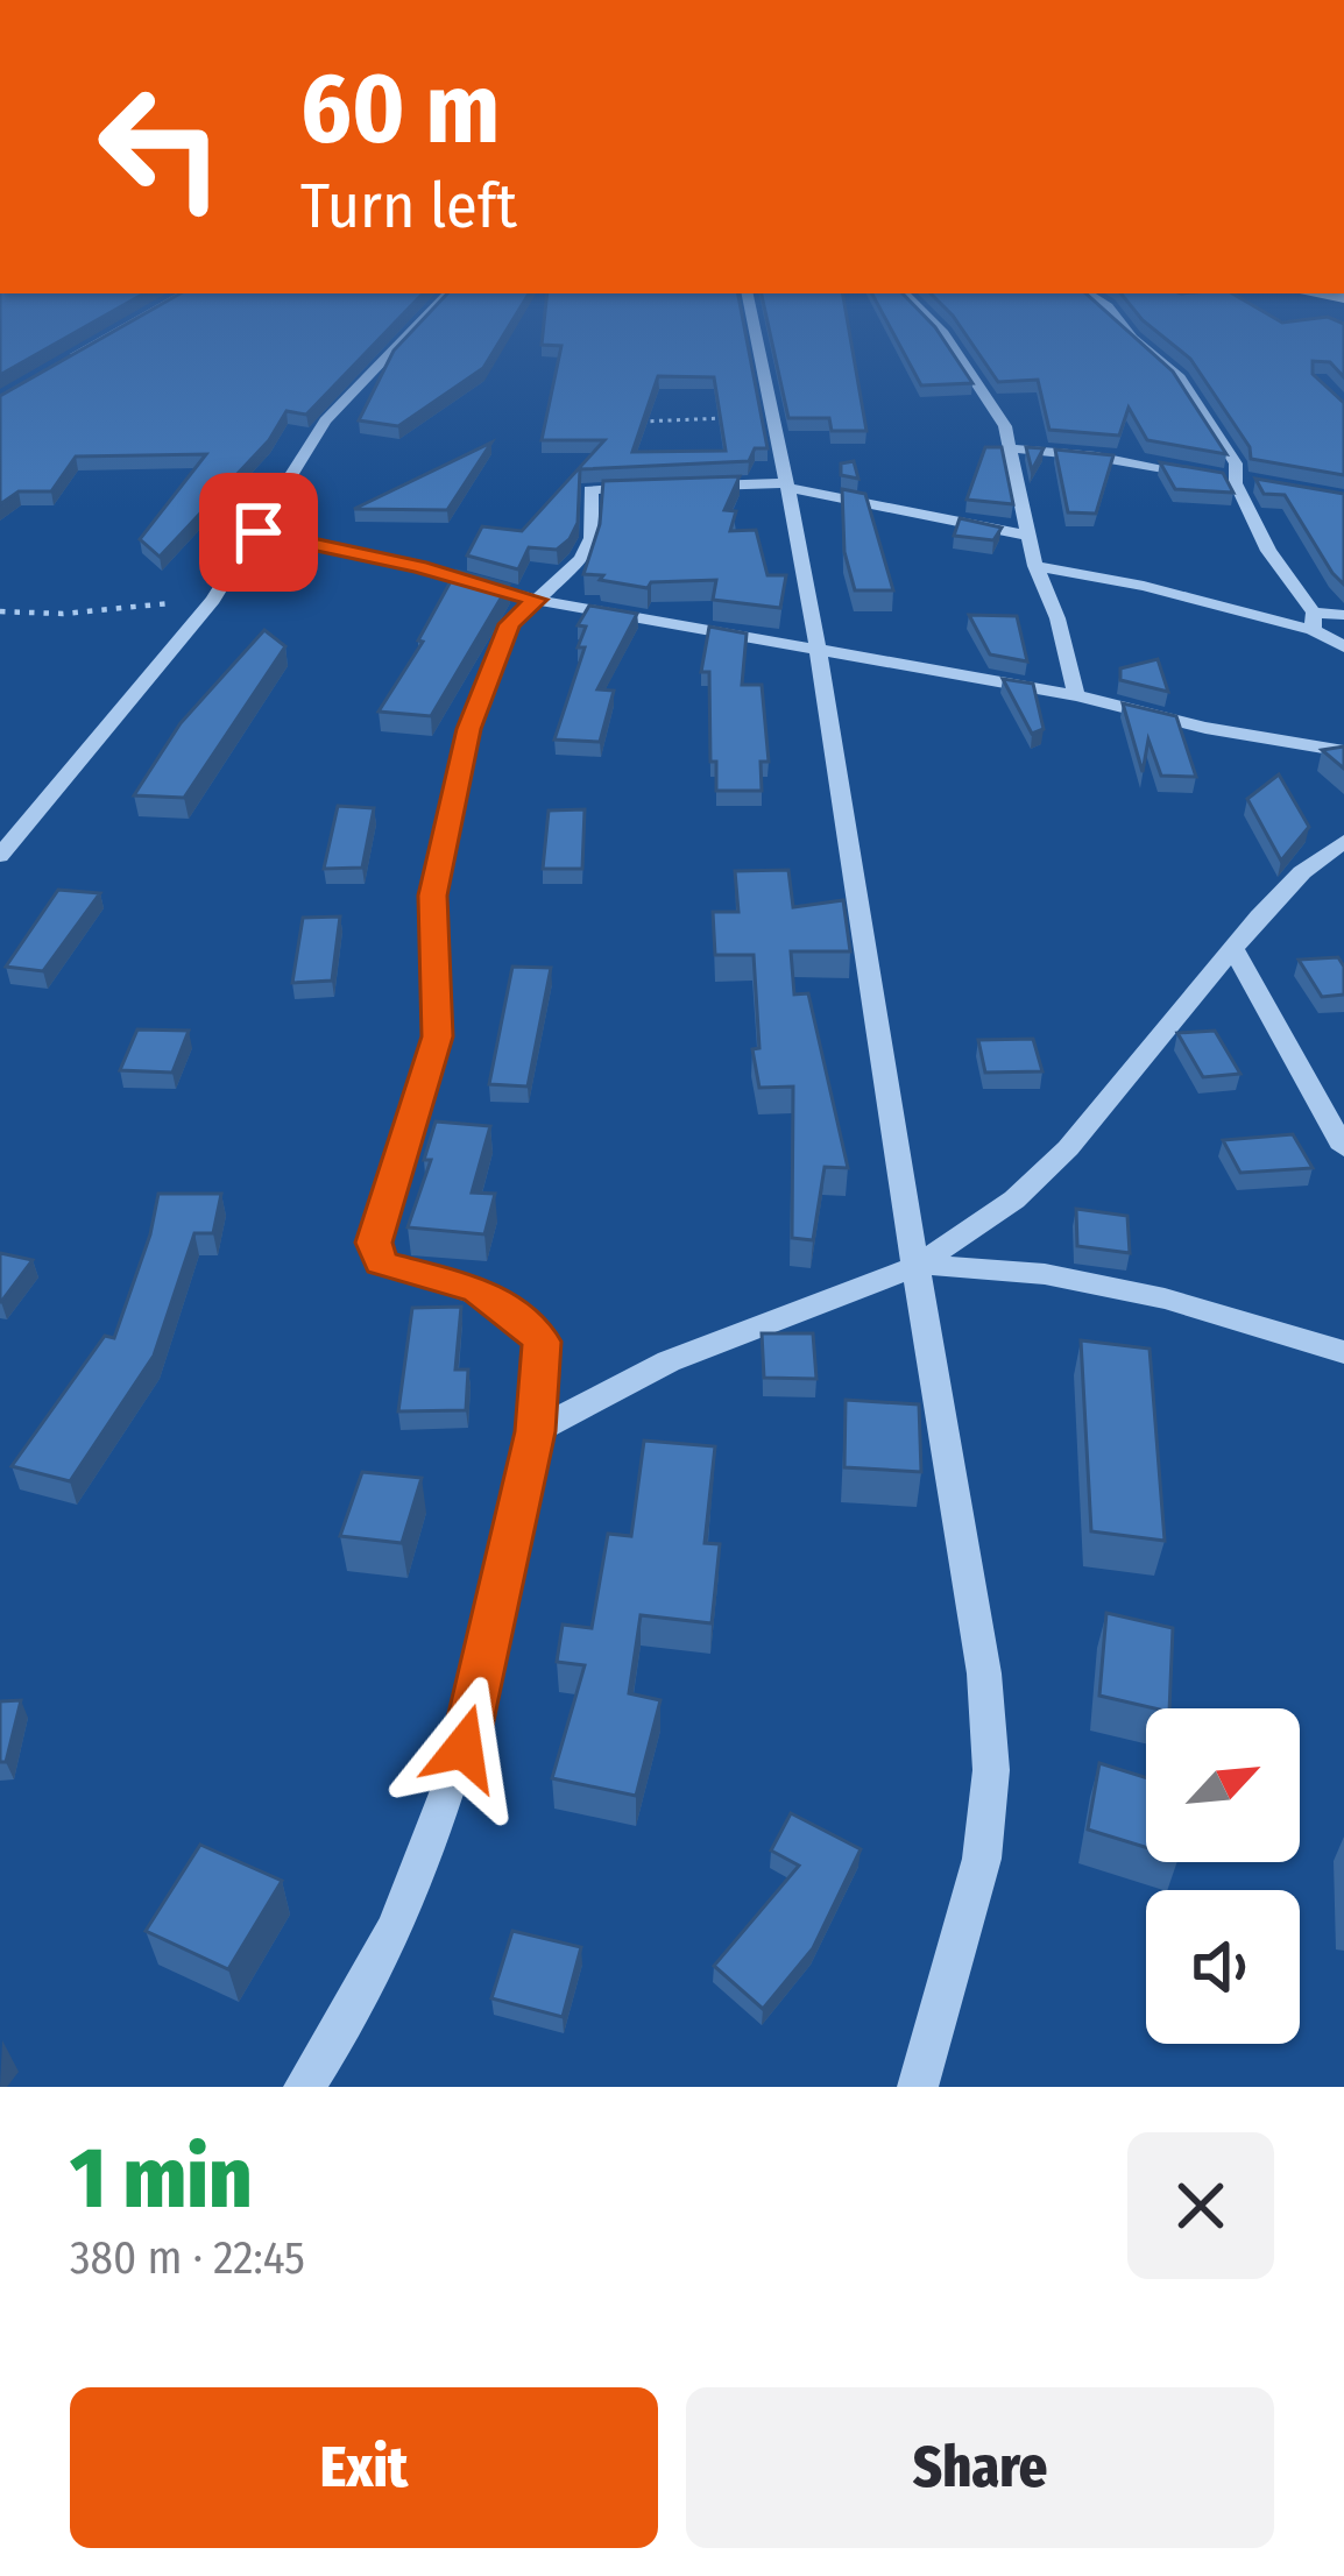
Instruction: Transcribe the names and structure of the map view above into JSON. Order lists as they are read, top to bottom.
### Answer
{
  "north": "top right",
  "page": {
    "turn": ["60 m", "Turn left"],
    "heading": ["1 min", "380 m · 22:45"],
    "buttons": ["Exit", "Share"]
  }
}
